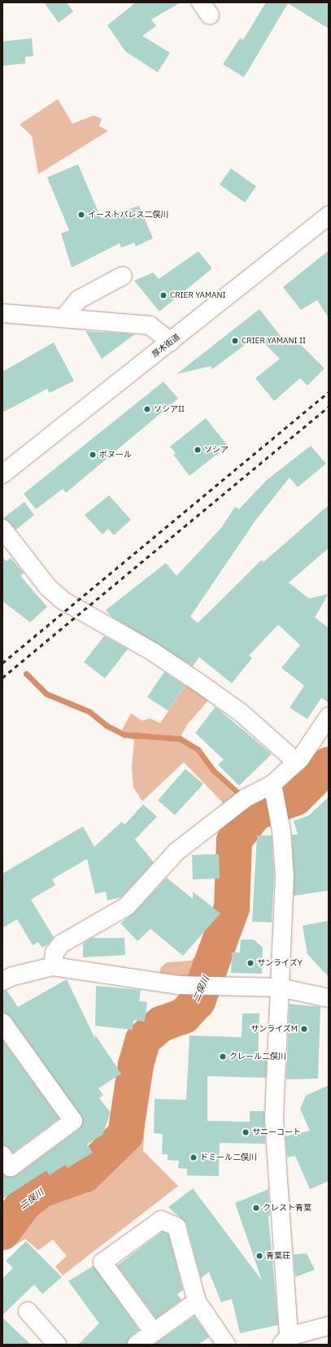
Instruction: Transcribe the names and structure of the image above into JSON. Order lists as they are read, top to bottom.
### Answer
{
  "streets": {
    "street": ["厚木街道"]
  },
  "water": ["二俣川"],
  "places": [
    "イーストパレス二俣川",
    "CRIER YAMANI",
    "CRIER YAMANI II",
    "ソシアII",
    "ソシア",
    "ボヌール",
    "サンライズY",
    "サンライズM",
    "クレール二俣川",
    "サニーコート",
    "ドミール二俣川",
    "クレスト青葉",
    "青葉荘"
  ]
}
